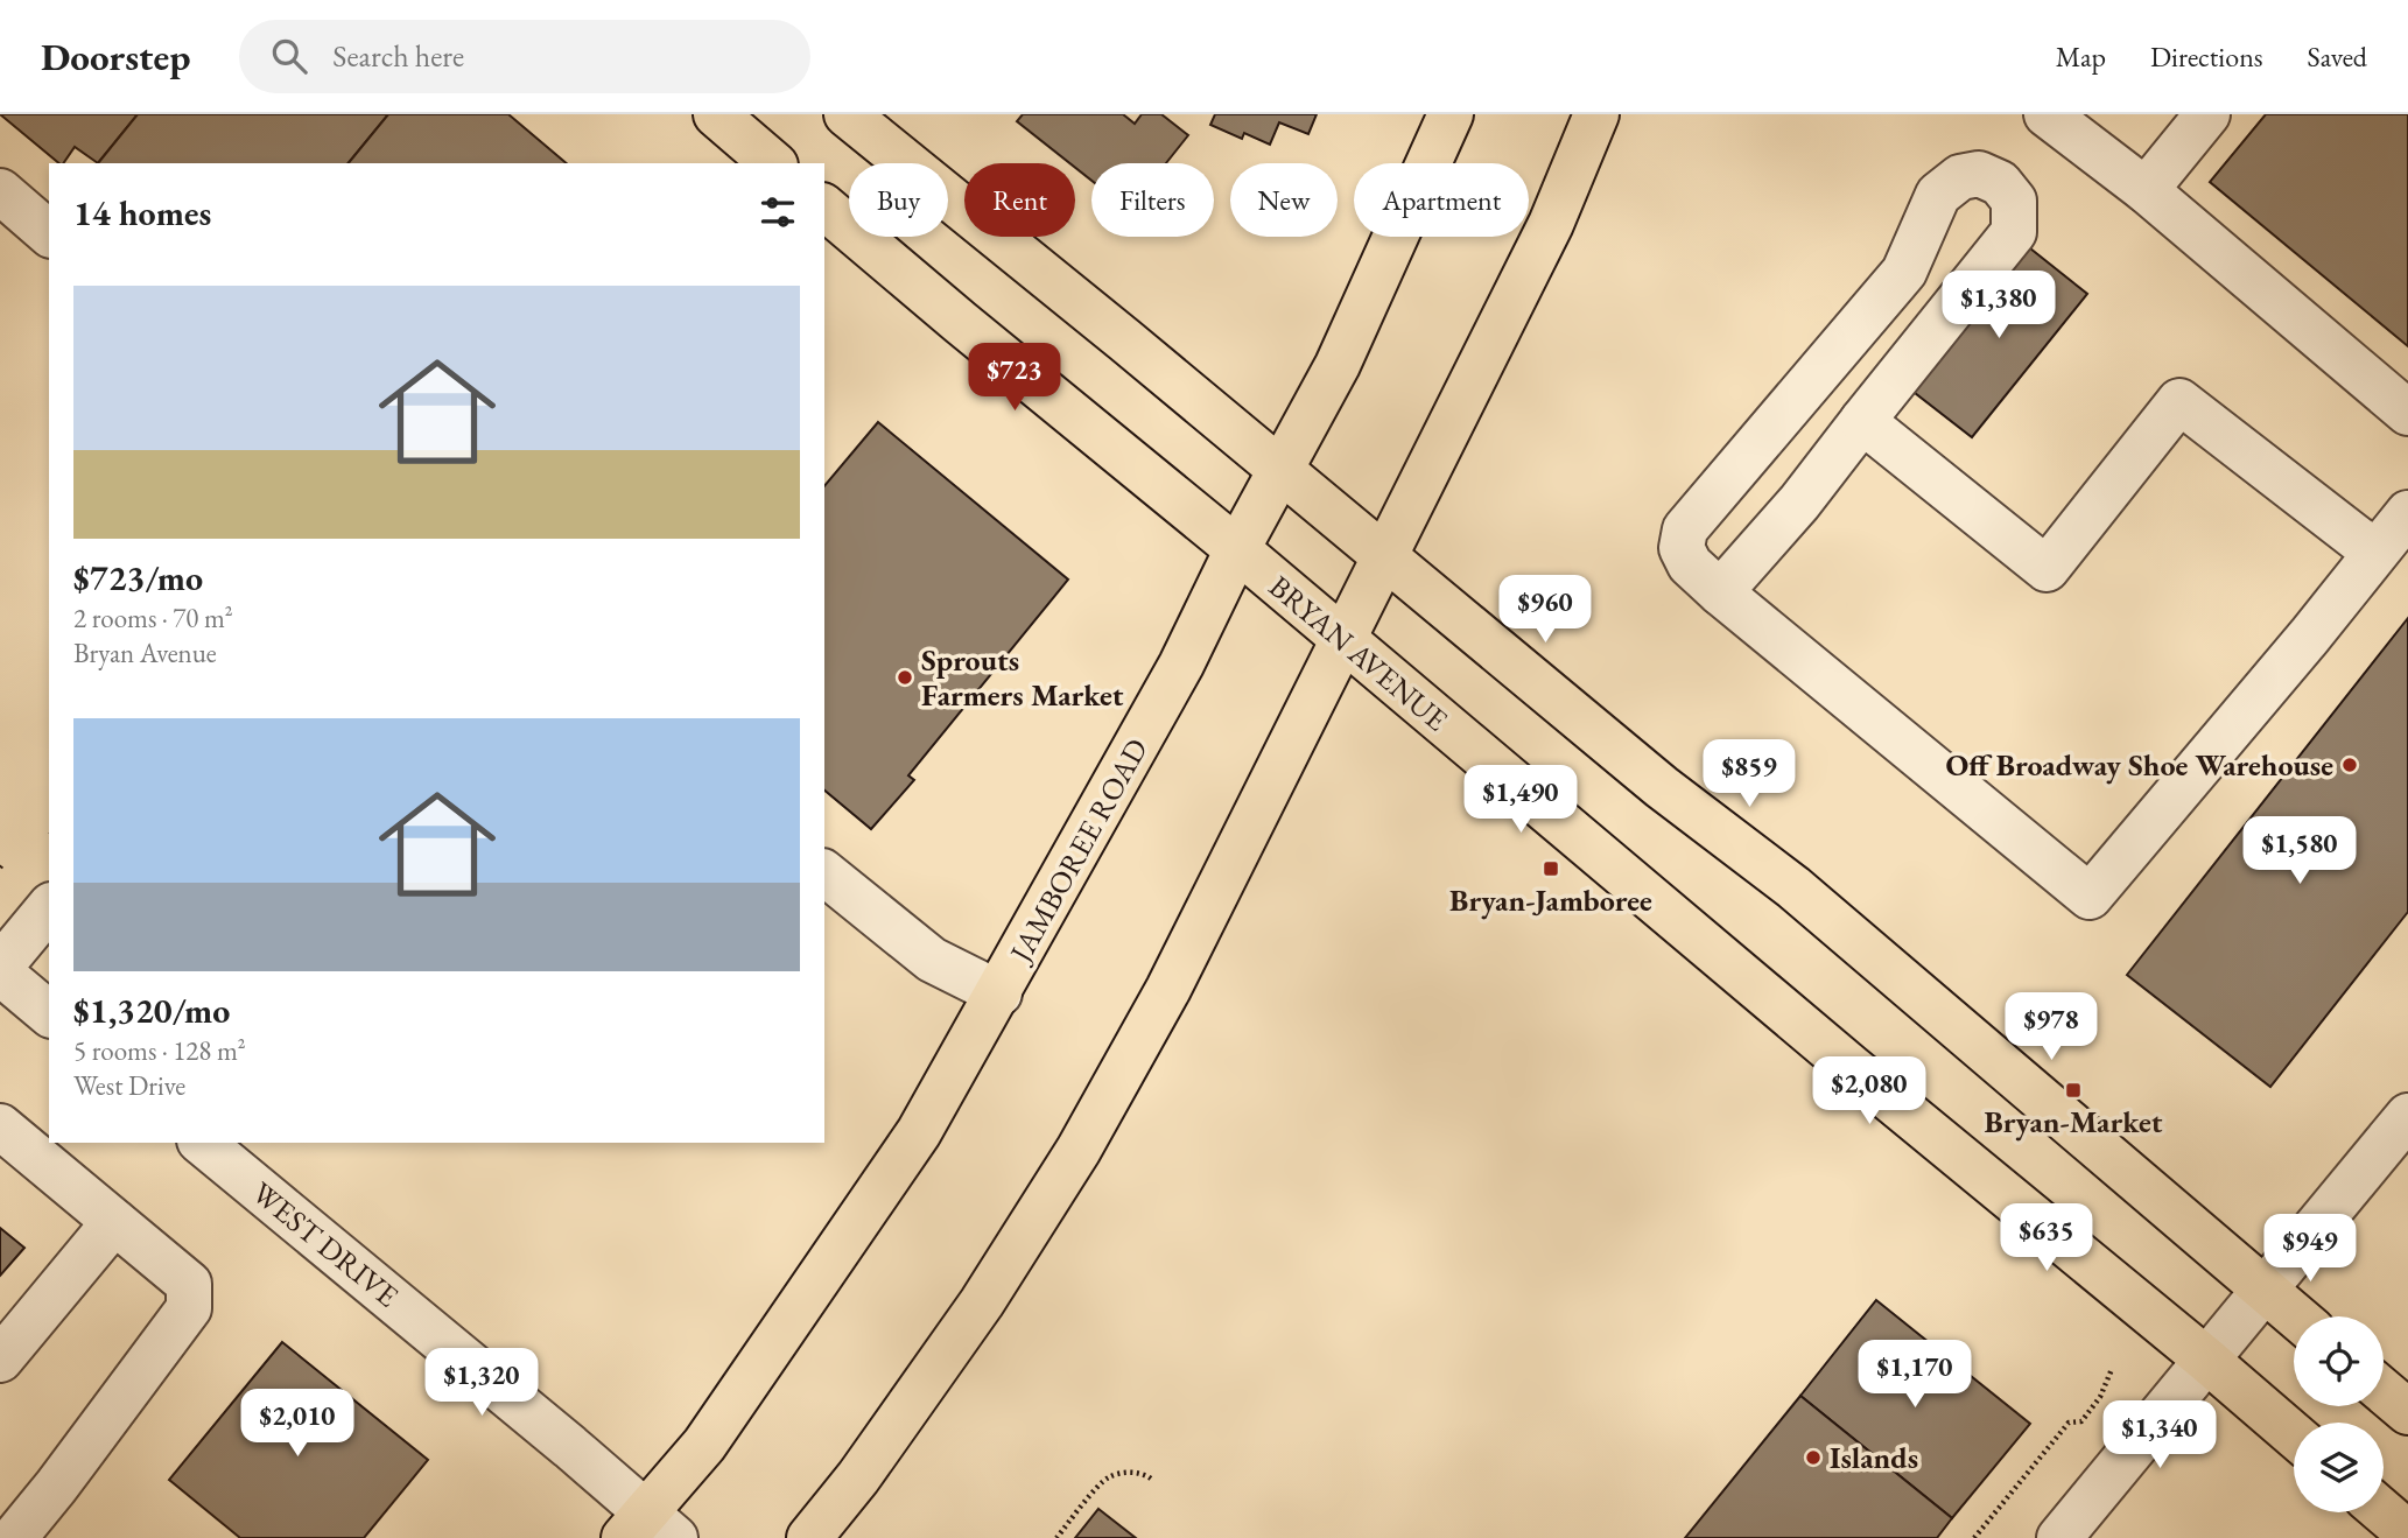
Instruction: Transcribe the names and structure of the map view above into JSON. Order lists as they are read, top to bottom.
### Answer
{
  "streets": {
    "main road": ["BRYAN AVENUE", "JAMBOREE ROAD"],
    "street": ["WEST DRIVE"]
  },
  "crossings": [
    ["BRYAN AVENUE", "JAMBOREE ROAD"],
    ["JAMBOREE ROAD", "WEST DRIVE"]
  ],
  "places": {
    "other": ["Sprouts Farmers Market", "Off Broadway Shoe Warehouse", "Islands"],
    "transit": ["Bryan-Jamboree", "Bryan-Market"]
  },
  "page": {
    "header": "Doorstep",
    "search": "Search here",
    "nav": ["Map", "Directions", "Saved"],
    "chip": [
      "Buy",
      "Rent",
      "Filters",
      "New",
      "Apartment"
    ],
    "heading": "14 homes",
    "list": [
      {
        "name": "$723/mo",
        "note": "2 rooms · 70 m² · Bryan Avenue"
      },
      {
        "name": "$1,320/mo",
        "note": "5 rooms · 128 m² · West Drive"
      }
    ],
    "price": [
      "$1,380",
      "$723",
      "$960",
      "$859",
      "$1,490",
      "$1,580",
      "$978",
      "$2,080",
      "$635",
      "$949",
      "$1,170",
      "$1,320",
      "$2,010",
      "$1,340"
    ]
  }
}
